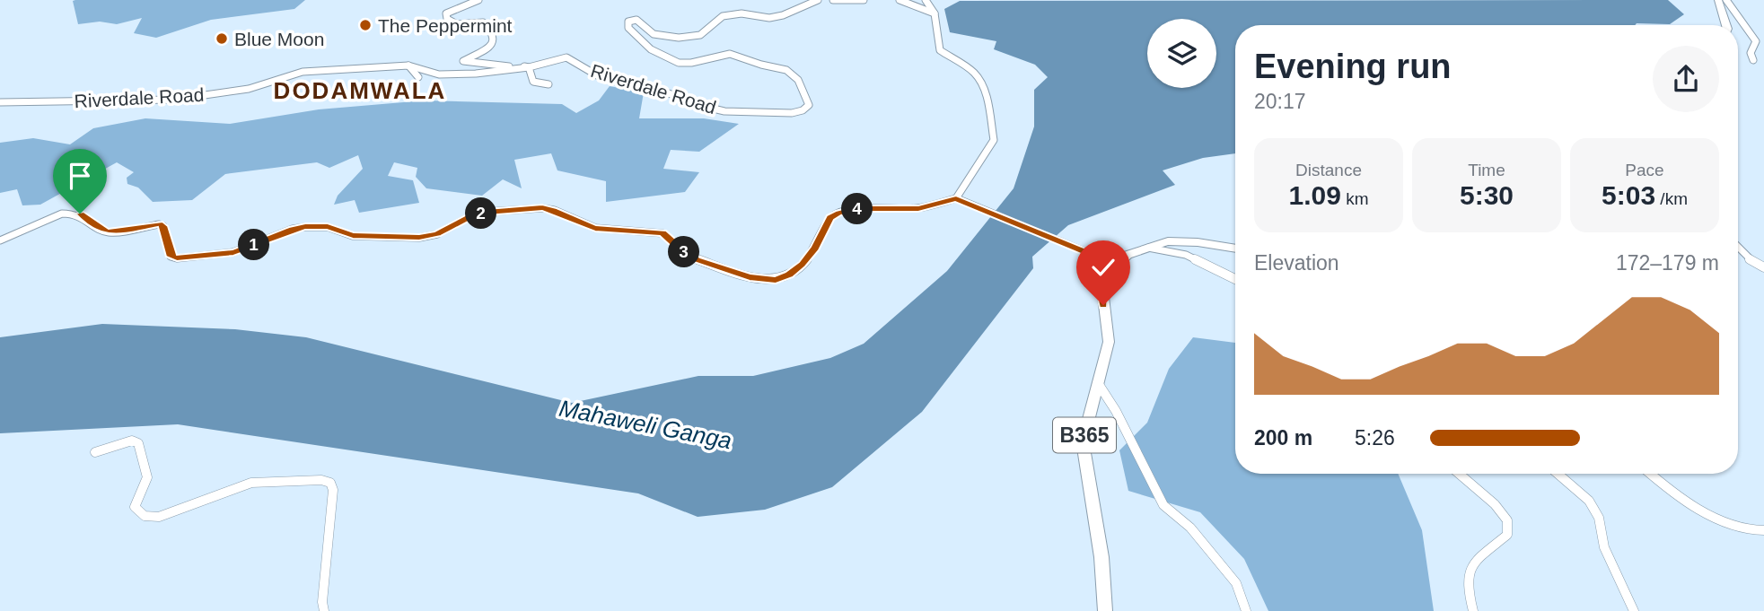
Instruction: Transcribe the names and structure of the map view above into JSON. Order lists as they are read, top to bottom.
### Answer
{
  "streets": {
    "main road": ["B365"],
    "street": ["Riverdale Road"]
  },
  "districts": ["DODAMWALA"],
  "water": ["Mahaweli Ganga"],
  "places": ["The Peppermint", "Blue Moon"],
  "page": {
    "heading": ["Evening run", "20:17"],
    "stats": [
      ["Distance", "1.09 km"],
      ["Time", "5:30"],
      ["Pace", "5:03 /km"]
    ],
    "pins": [
      "4",
      "2",
      "1",
      "3"
    ],
    "chart": ["Elevation", "172–179 m"],
    "list": [
      {
        "name": "200 m",
        "note": "5:26"
      }
    ]
  }
}
